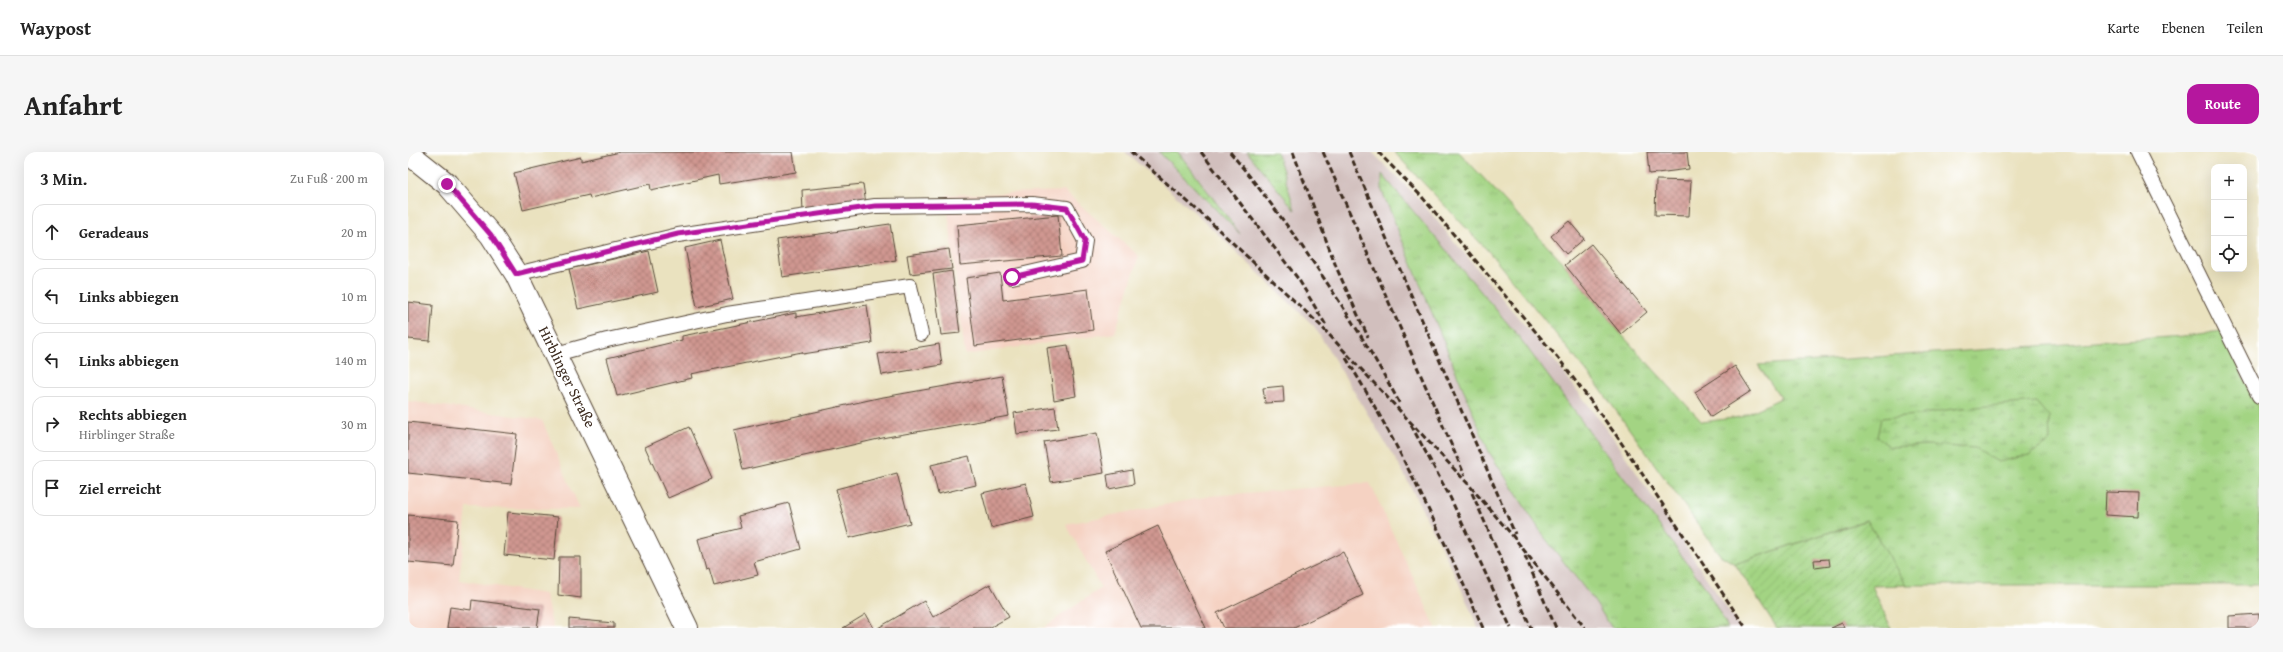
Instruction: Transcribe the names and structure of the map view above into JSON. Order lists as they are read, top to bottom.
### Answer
{
  "streets": {
    "street": ["Hirblinger Straße"]
  },
  "page": {
    "header": "Waypost",
    "nav": ["Karte", "Ebenen", "Teilen"],
    "title": "Anfahrt",
    "buttons": "Route",
    "heading": ["3 Min.", "Zu Fuß · 200 m"],
    "map_buttons": ["+", "−"],
    "list": [
      ["Geradeaus", "20 m"],
      ["Links abbiegen", "10 m"],
      ["Links abbiegen", "140 m"],
      ["Rechts abbiegen", "Hirblinger Straße", "30 m"],
      "Ziel erreicht"
    ]
  }
}
